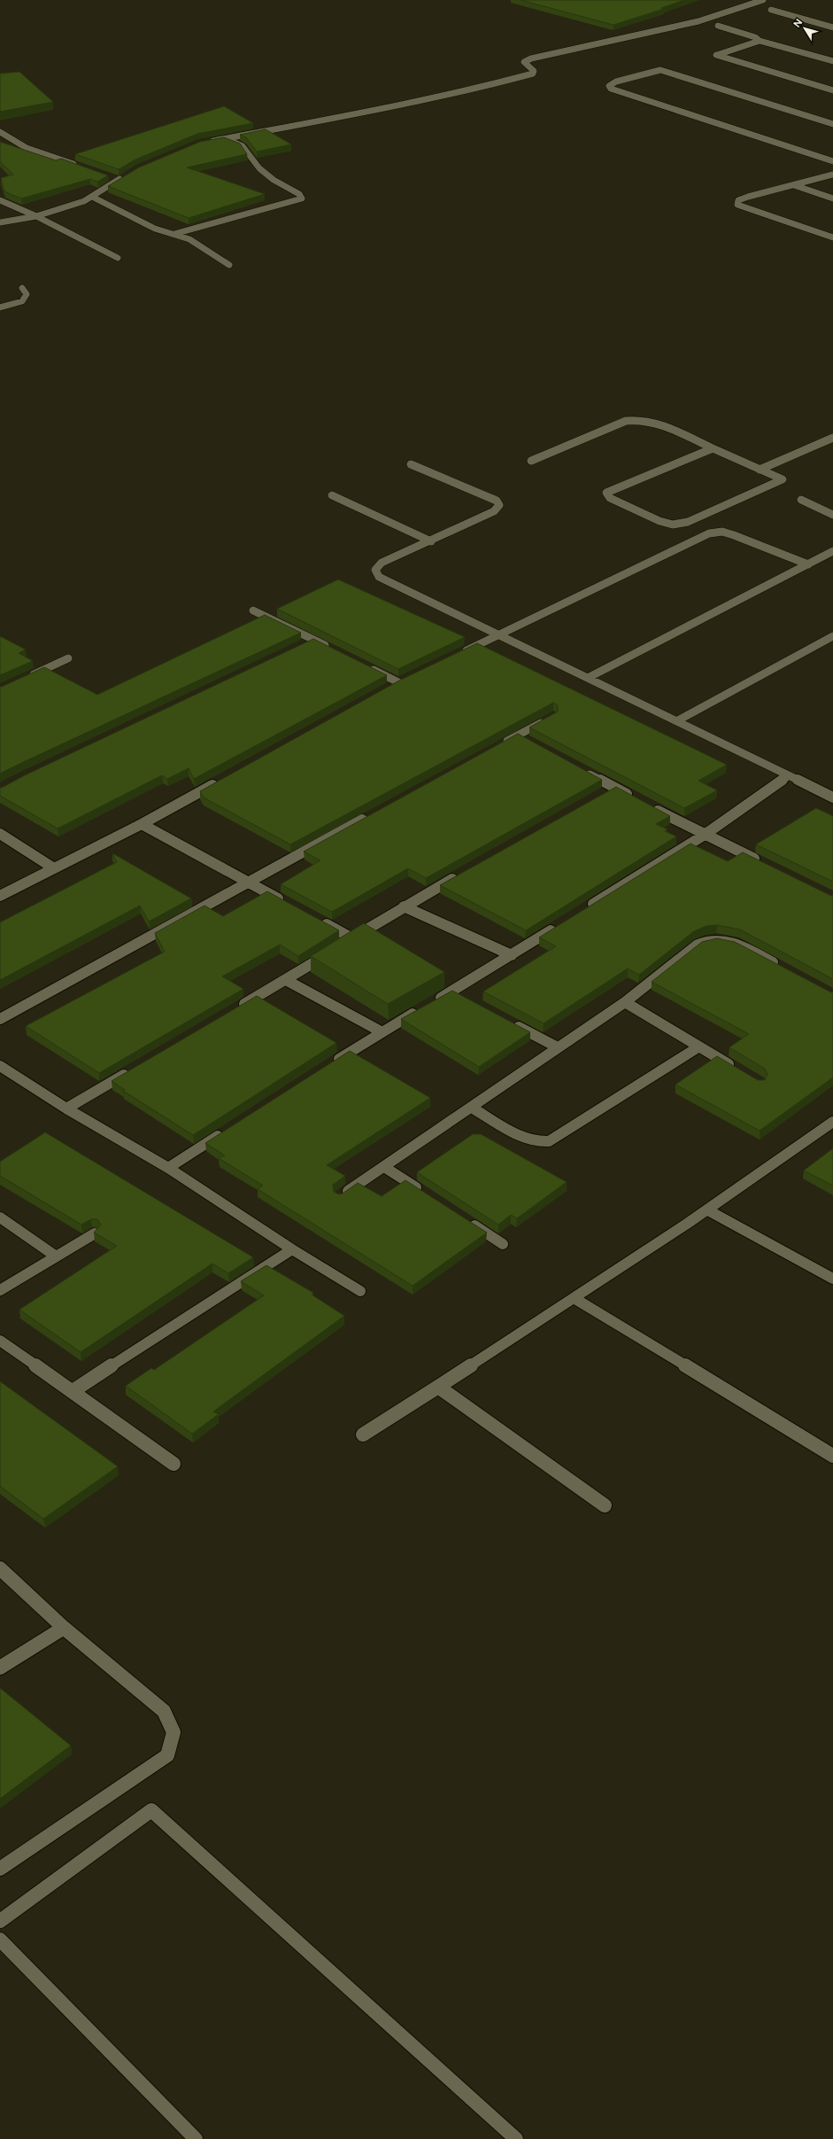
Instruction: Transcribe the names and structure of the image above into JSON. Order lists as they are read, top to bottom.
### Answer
{
  "north": "top left"
}
